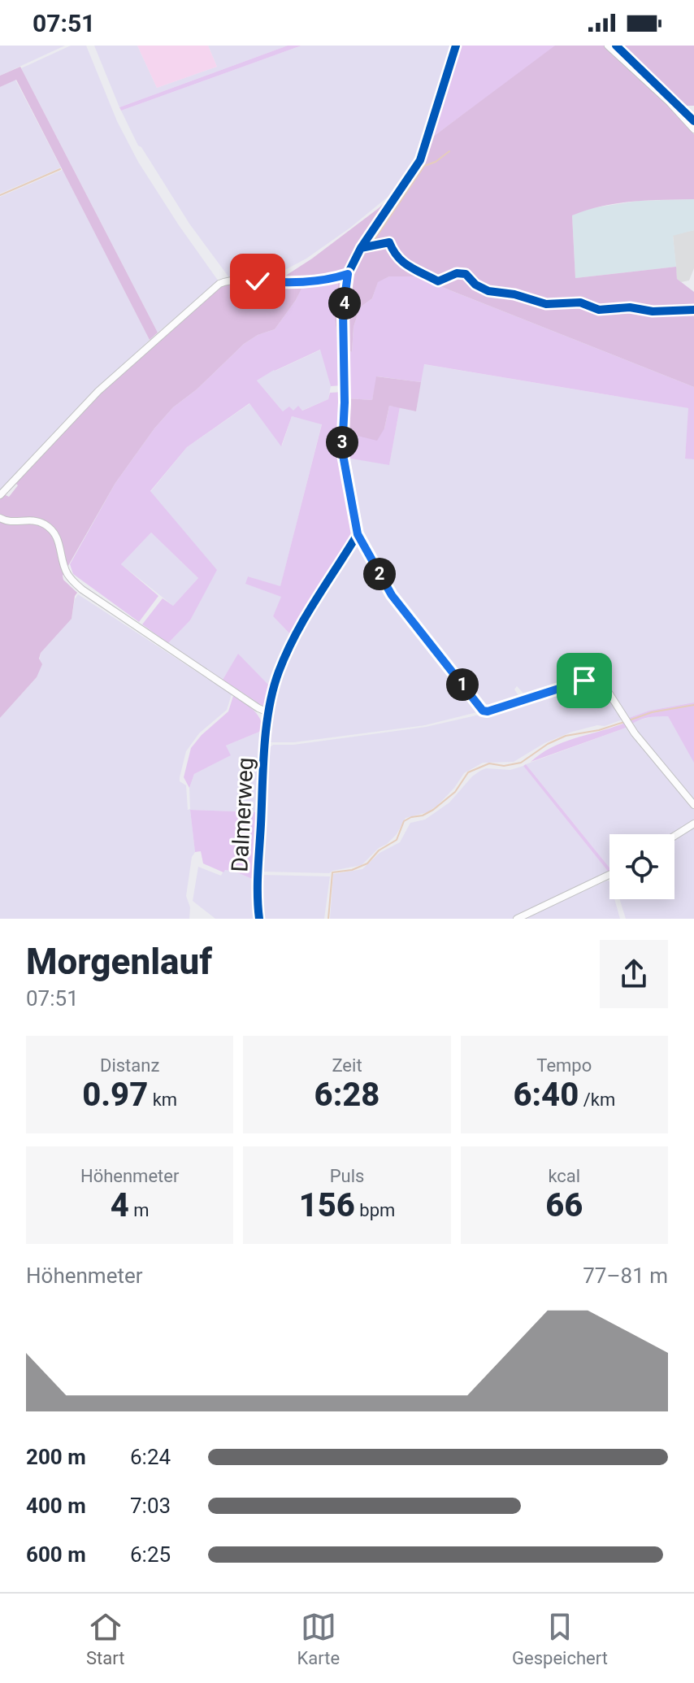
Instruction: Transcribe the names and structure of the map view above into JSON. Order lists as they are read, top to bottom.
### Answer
{
  "streets": {
    "street": ["Dalmerweg"]
  },
  "page": {
    "status": "07:51",
    "pins": [
      "4",
      "3",
      "2",
      "1"
    ],
    "heading": ["Morgenlauf", "07:51"],
    "stats": [
      ["Distanz", "0.97 km"],
      ["Zeit", "6:28"],
      ["Tempo", "6:40 /km"],
      ["Höhenmeter", "4 m"],
      ["Puls", "156 bpm"],
      ["kcal", "66"]
    ],
    "chart": ["Höhenmeter", "77–81 m"],
    "list": [
      {
        "name": "200 m",
        "note": "6:24"
      },
      {
        "name": "400 m",
        "note": "7:03"
      },
      {
        "name": "600 m",
        "note": "6:25"
      }
    ],
    "tabs": ["Start", "Karte", "Gespeichert"]
  }
}
